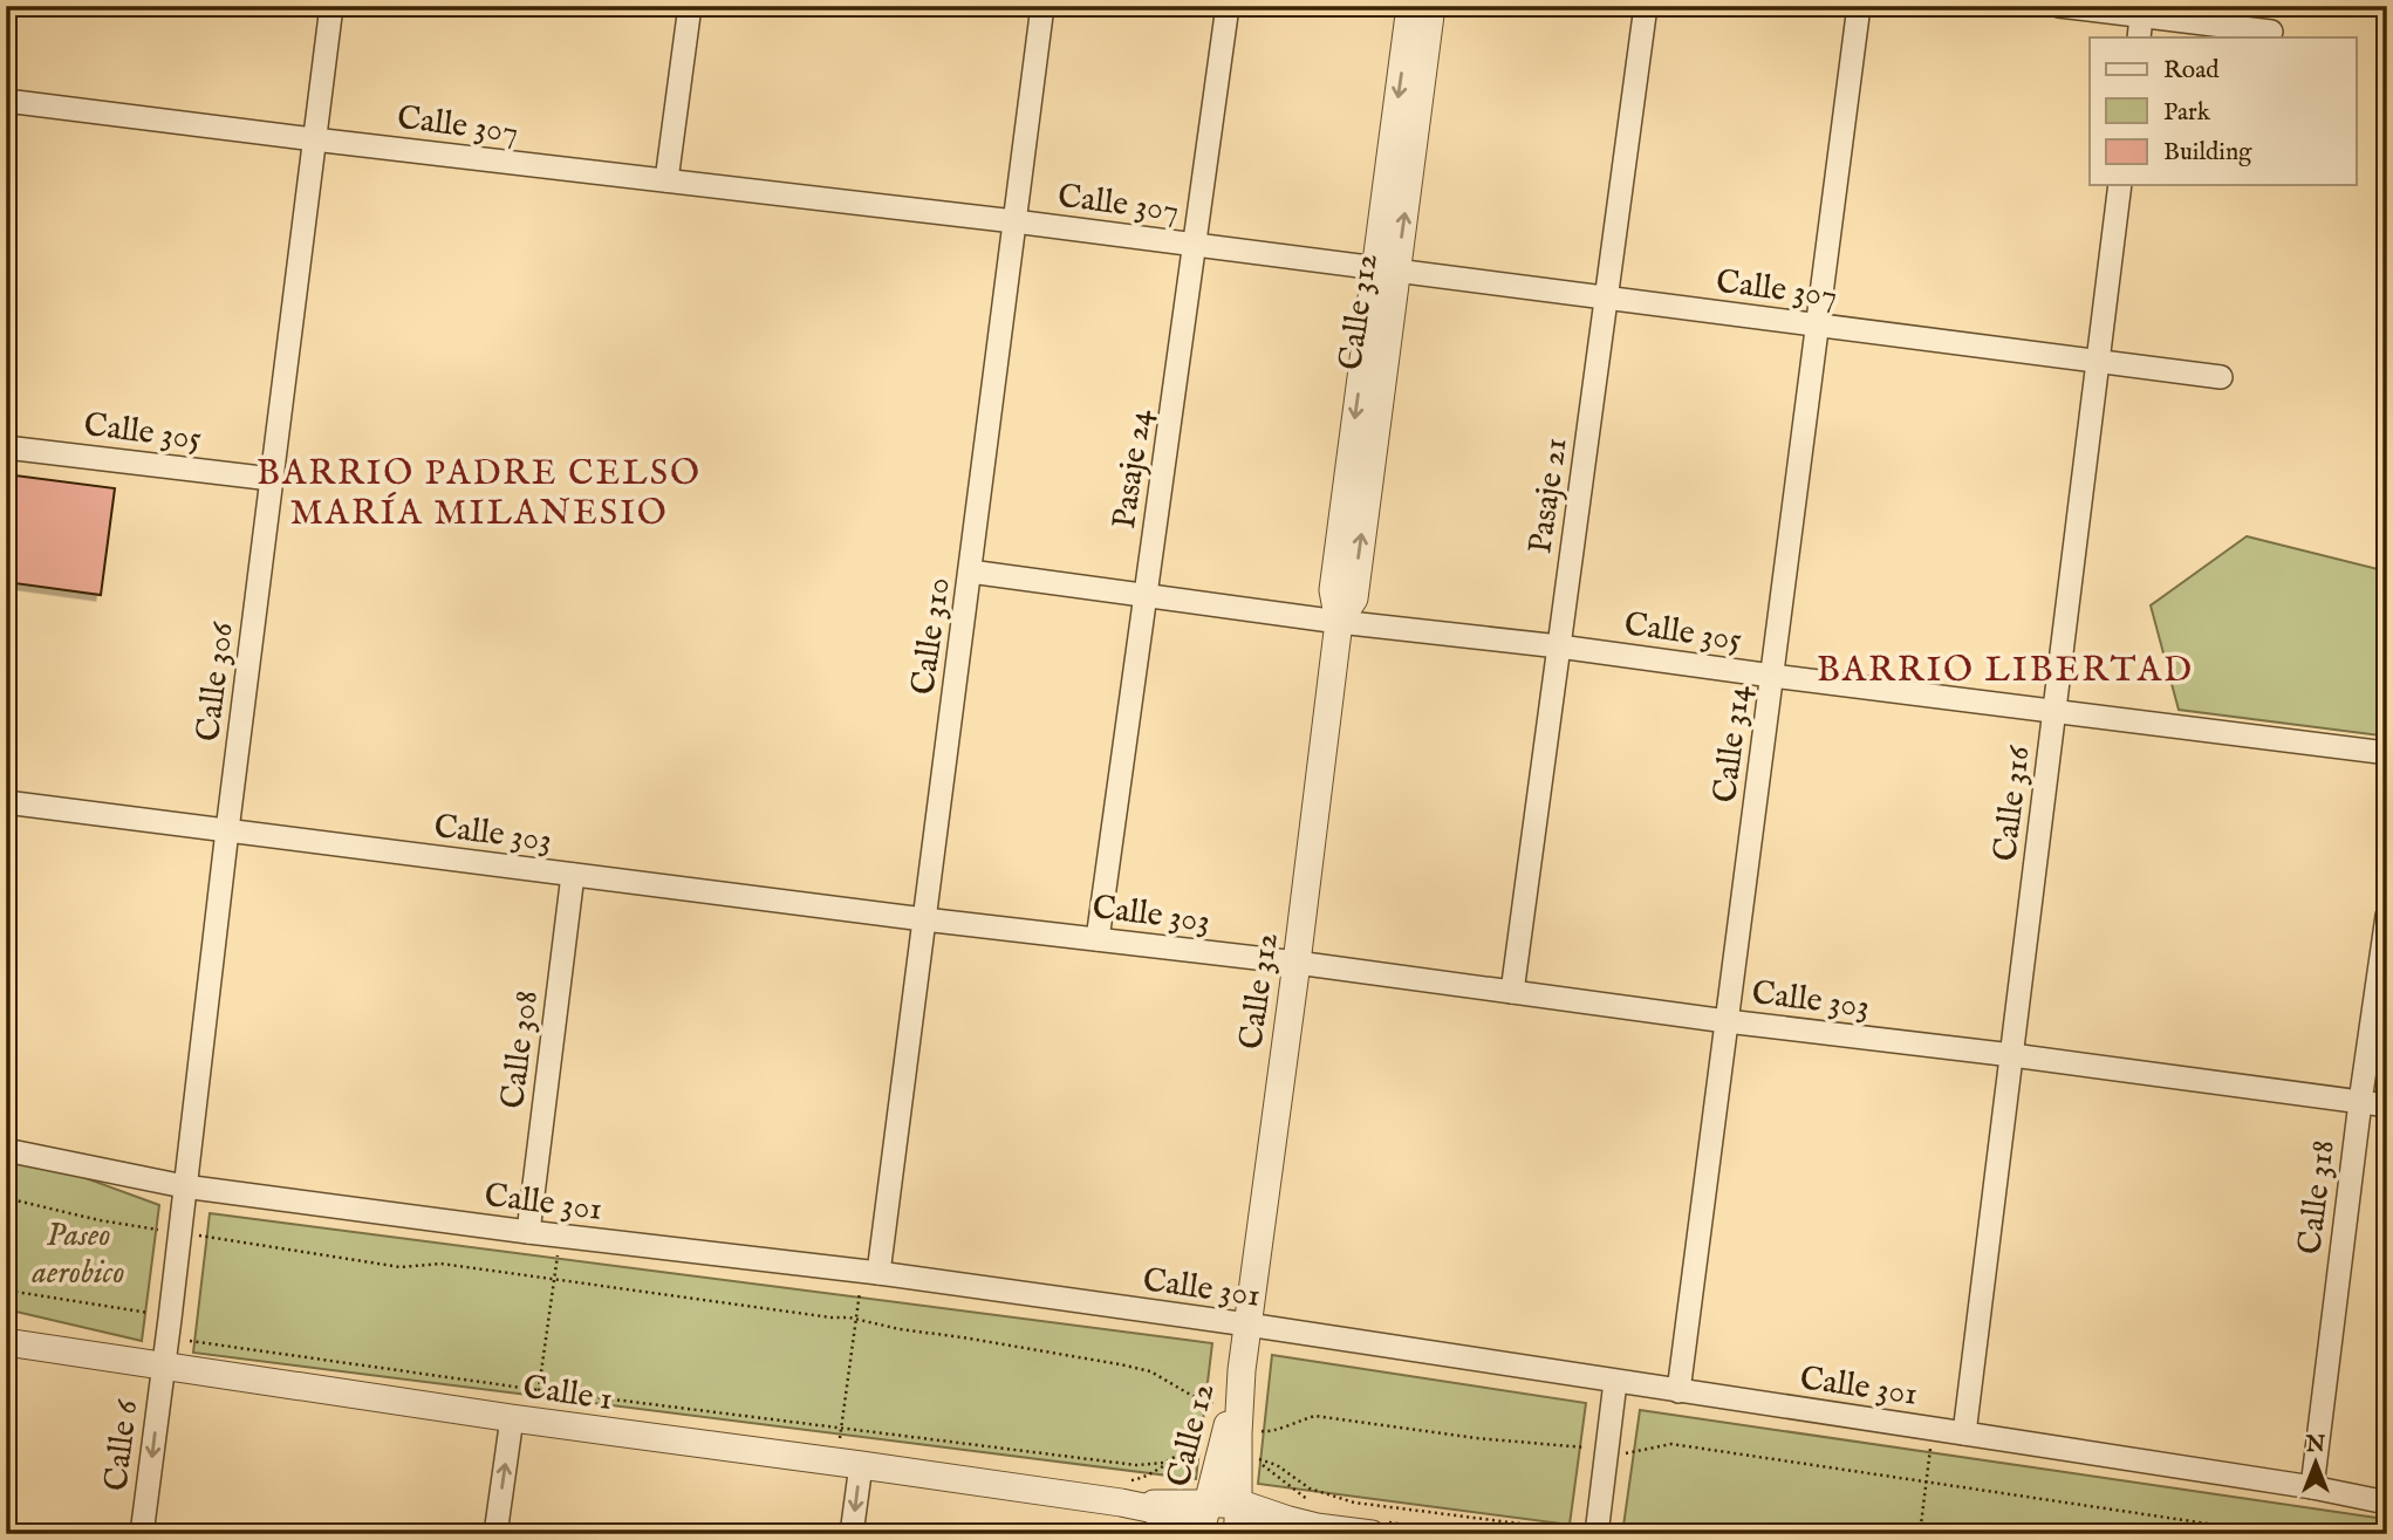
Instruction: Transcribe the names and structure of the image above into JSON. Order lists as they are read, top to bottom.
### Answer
{
  "streets": {
    "street": [
      "Calle 307",
      "Calle 312",
      "Calle 305",
      "Pasaje 24",
      "Pasaje 21",
      "Calle 310",
      "Calle 306",
      "Calle 314",
      "Calle 316",
      "Calle 303",
      "Calle 308",
      "Calle 318",
      "Calle 301",
      "Calle 1",
      "Calle 12",
      "Calle 6"
    ]
  },
  "crossings": [
    ["Calle 307", "Calle 312"],
    ["Calle 307", "Pasaje 24"],
    ["Calle 307", "Pasaje 21"],
    ["Calle 307", "Calle 310"],
    ["Calle 307", "Calle 306"],
    ["Calle 307", "Calle 314"],
    ["Calle 307", "Calle 316"],
    ["Calle 312", "Calle 305"],
    ["Calle 312", "Calle 303"],
    ["Calle 312", "Calle 301"],
    ["Calle 312", "Calle 12"],
    ["Calle 305", "Pasaje 24"],
    ["Calle 305", "Pasaje 21"],
    ["Calle 305", "Calle 310"],
    ["Calle 305", "Calle 306"],
    ["Calle 305", "Calle 314"],
    ["Calle 305", "Calle 316"],
    ["Pasaje 24", "Calle 303"],
    ["Pasaje 21", "Calle 303"],
    ["Calle 310", "Calle 303"],
    ["Calle 310", "Calle 301"],
    ["Calle 306", "Calle 303"],
    ["Calle 306", "Calle 301"],
    ["Calle 306", "Calle 1"],
    ["Calle 306", "Calle 6"],
    ["Calle 314", "Calle 303"],
    ["Calle 314", "Calle 301"],
    ["Calle 316", "Calle 303"],
    ["Calle 316", "Calle 301"],
    ["Calle 303", "Calle 308"],
    ["Calle 303", "Calle 318"],
    ["Calle 308", "Calle 301"],
    ["Calle 318", "Calle 301"],
    ["Calle 1", "Calle 12"],
    ["Calle 1", "Calle 6"]
  ],
  "one_way": ["Calle 6"],
  "districts": ["BARRIO PADRE CELSO MARÍA MILANESIO", "BARRIO LIBERTAD"],
  "parks": ["Paseo aerobico"],
  "legend": ["Road", "Park", "Building"],
  "north": "top"
}
